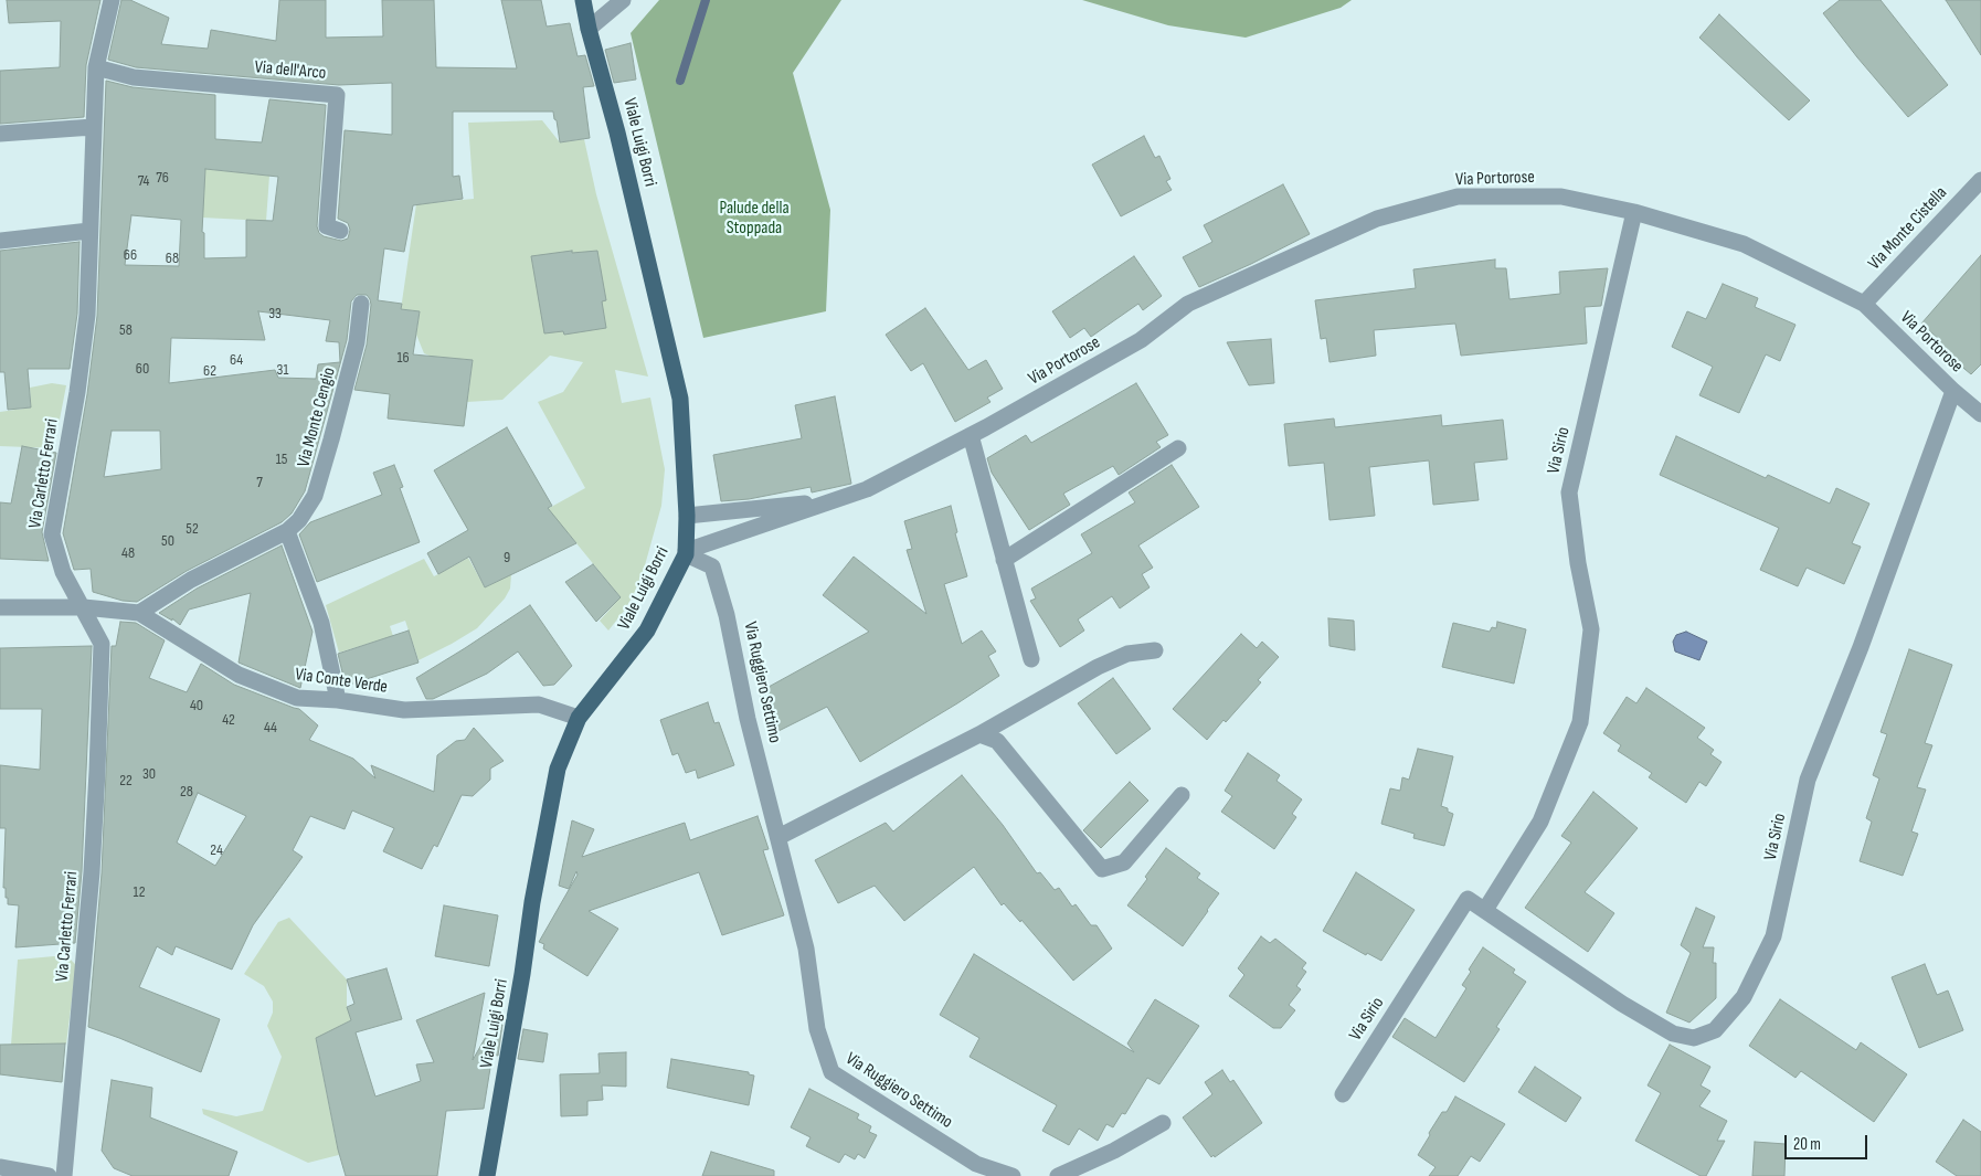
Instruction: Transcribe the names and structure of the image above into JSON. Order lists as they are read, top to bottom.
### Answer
{
  "streets": {
    "main road": ["Viale Luigi Borri"],
    "street": [
      "Via dell'Arco",
      "Via Portorose",
      "Via Monte Cistella",
      "Via Monte Cengio",
      "Via Sirio",
      "Via Carletto Ferrari",
      "Via Conte Verde",
      "Via Ruggiero Settimo"
    ]
  },
  "crossings": [
    ["Via dell'Arco", "Via Carletto Ferrari"],
    ["Viale Luigi Borri", "Via Portorose"],
    ["Viale Luigi Borri", "Via Conte Verde"],
    ["Viale Luigi Borri", "Via Ruggiero Settimo"],
    ["Via Portorose", "Via Monte Cistella"],
    ["Via Portorose", "Via Sirio"],
    ["Via Portorose", "Via Ruggiero Settimo"],
    ["Via Monte Cengio", "Via Conte Verde"],
    ["Via Carletto Ferrari", "Via Conte Verde"]
  ],
  "parks": ["Palude della Stoppada"],
  "house_numbers": [
    "76",
    "74",
    "66",
    "68",
    "33",
    "58",
    "16",
    "64",
    "60",
    "31",
    "62",
    "15",
    "7",
    "52",
    "50",
    "48",
    "9",
    "40",
    "42",
    "44",
    "30",
    "22",
    "28",
    "24",
    "12"
  ],
  "scale_bar": "20 m"
}
